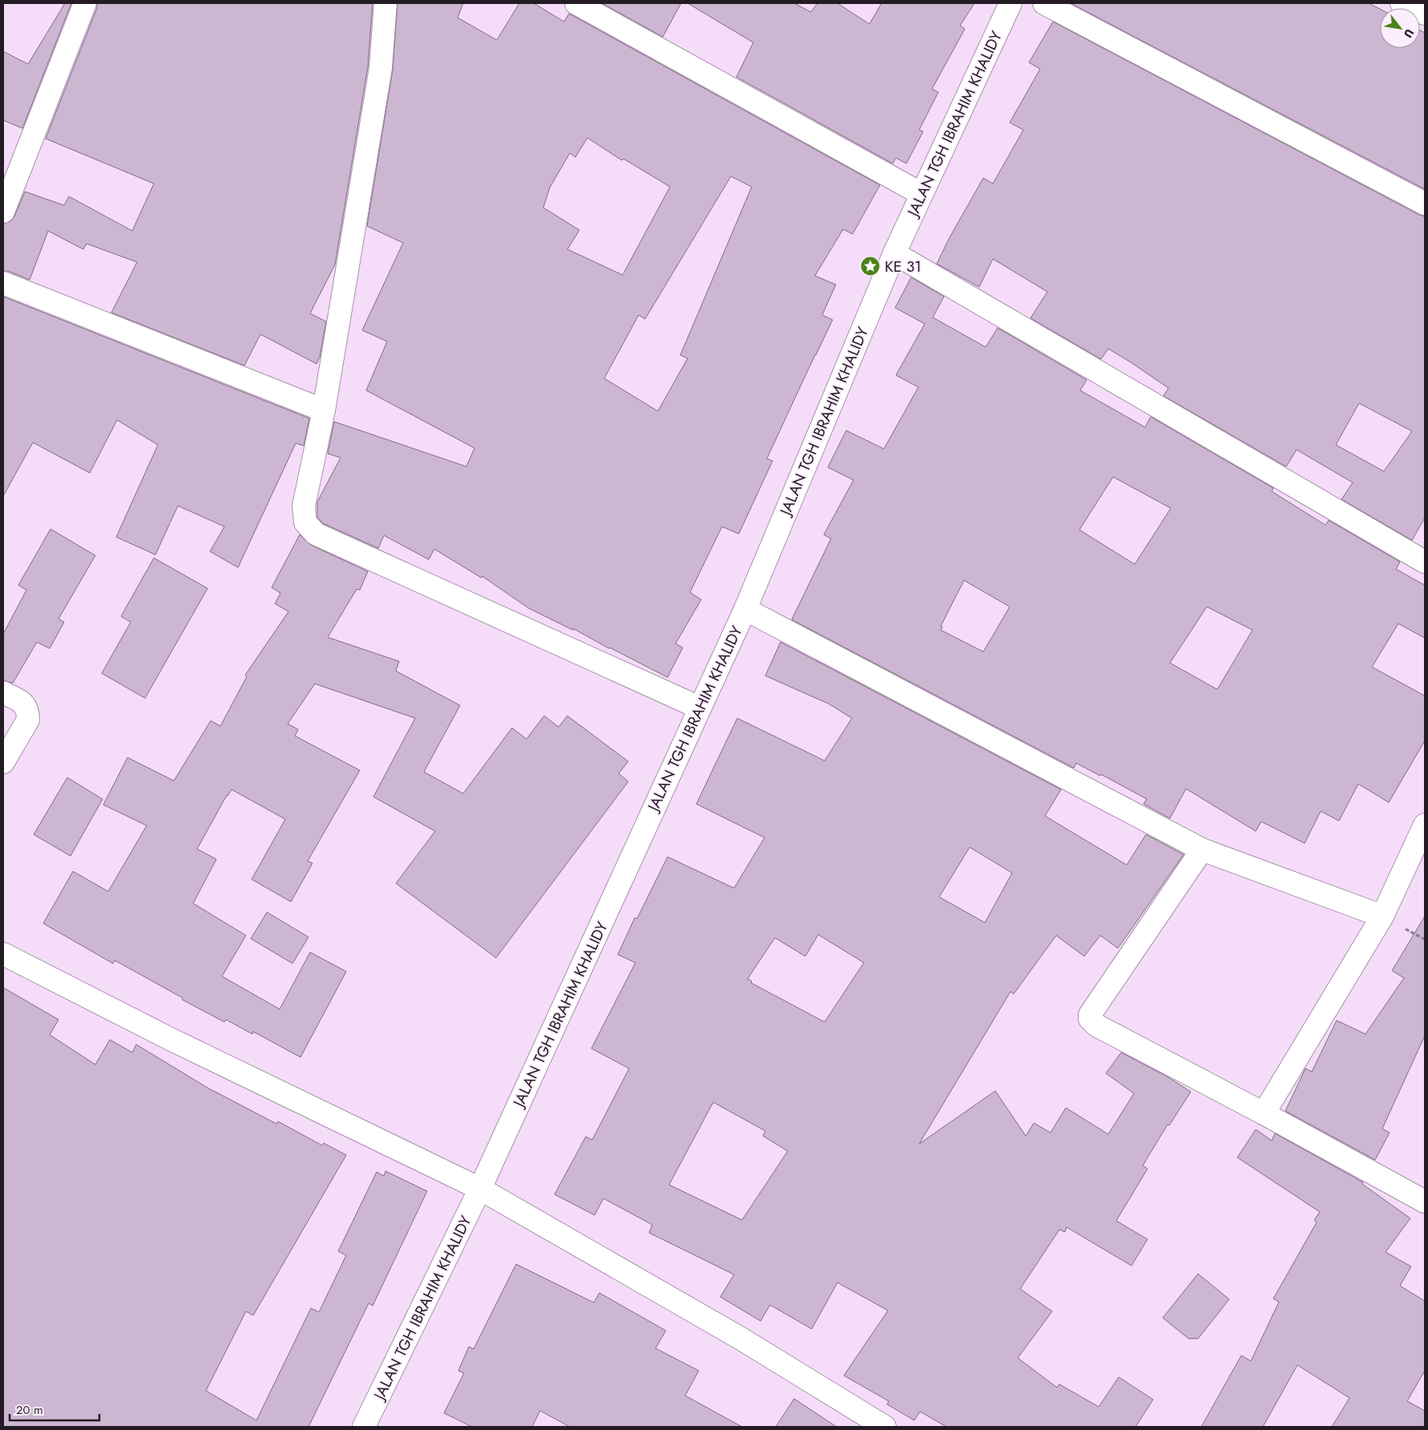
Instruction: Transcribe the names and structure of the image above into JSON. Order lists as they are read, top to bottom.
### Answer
{
  "streets": {
    "street": ["JALAN TGH IBRAHIM KHALIDY"]
  },
  "places": {
    "place": ["KE 31"]
  },
  "scale_bar": "20 m",
  "north": "bottom right"
}
